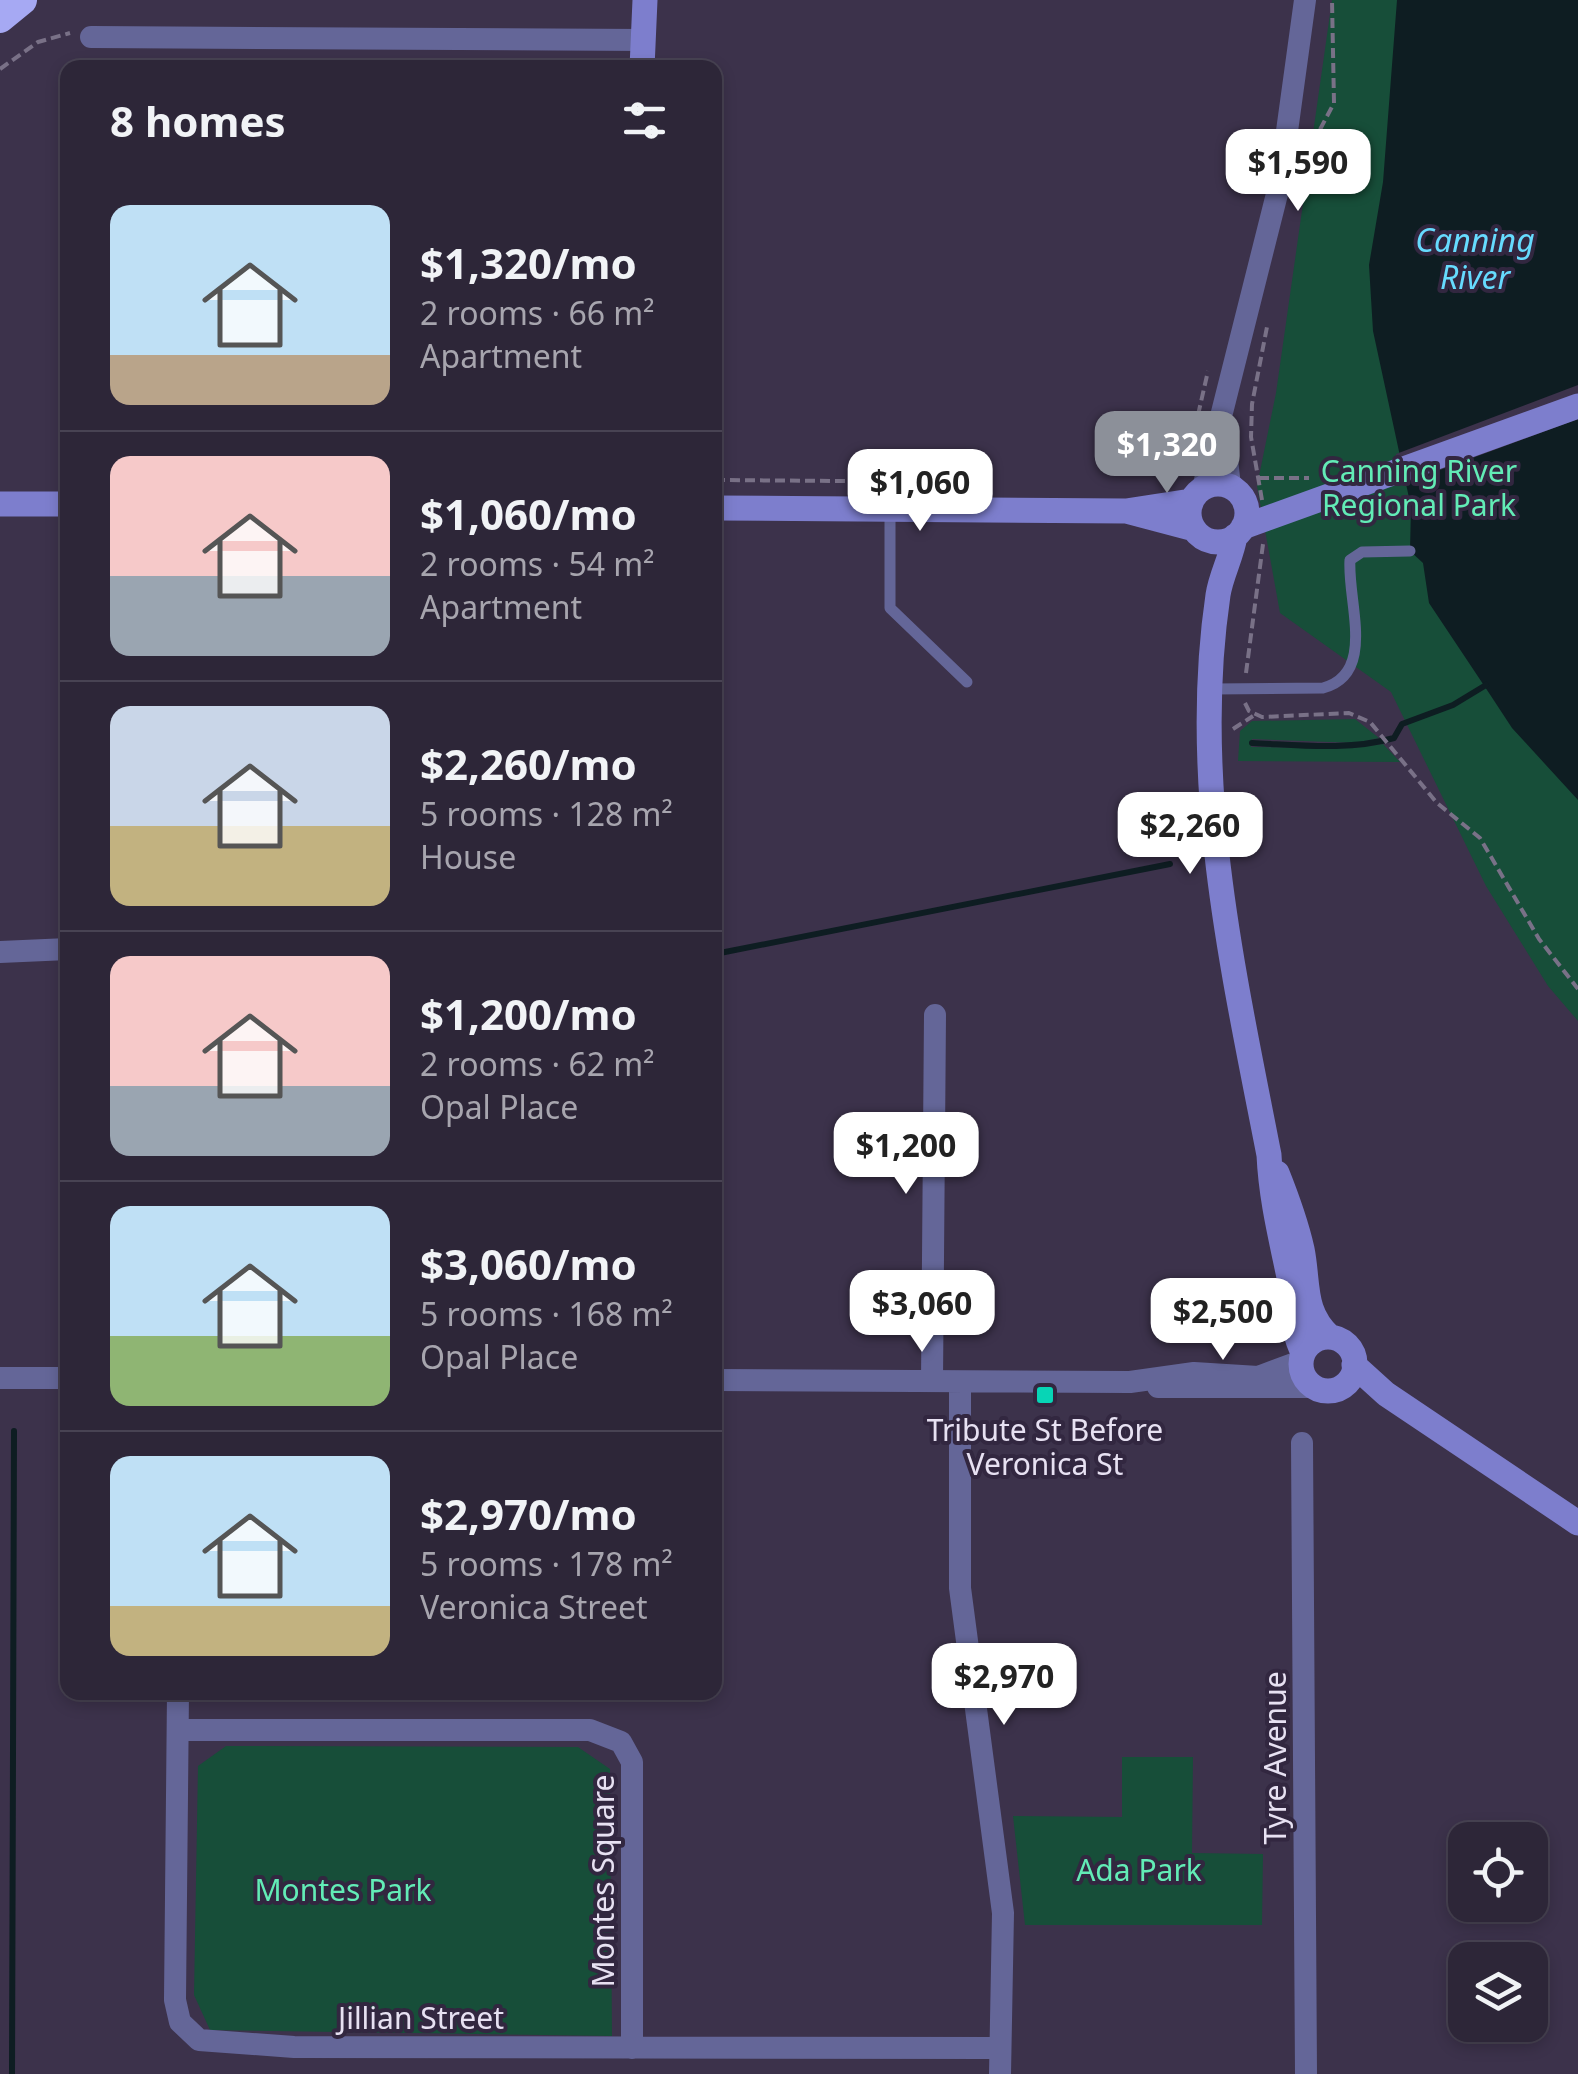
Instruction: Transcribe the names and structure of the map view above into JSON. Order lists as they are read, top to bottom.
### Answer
{
  "streets": {
    "street": ["Tyre Avenue", "Montes Square", "Jillian Street"]
  },
  "crossings": [
    ["Montes Square", "Jillian Street"]
  ],
  "water": ["Canning River"],
  "parks": ["Canning River Regional Park", "Ada Park", "Montes Park"],
  "places": {
    "transit": ["Tribute St Before Veronica St"]
  },
  "page": {
    "heading": "8 homes",
    "price": [
      "$1,590",
      "$1,320",
      "$1,060",
      "$2,260",
      "$1,200",
      "$3,060",
      "$2,500",
      "$2,970"
    ],
    "list": [
      {
        "name": "$1,320/mo",
        "note": "2 rooms · 66 m² · Apartment"
      },
      {
        "name": "$1,060/mo",
        "note": "2 rooms · 54 m² · Apartment"
      },
      {
        "name": "$2,260/mo",
        "note": "5 rooms · 128 m² · House"
      },
      {
        "name": "$1,200/mo",
        "note": "2 rooms · 62 m² · Opal Place"
      },
      {
        "name": "$3,060/mo",
        "note": "5 rooms · 168 m² · Opal Place"
      },
      {
        "name": "$2,970/mo",
        "note": "5 rooms · 178 m² · Veronica Street"
      }
    ]
  }
}
